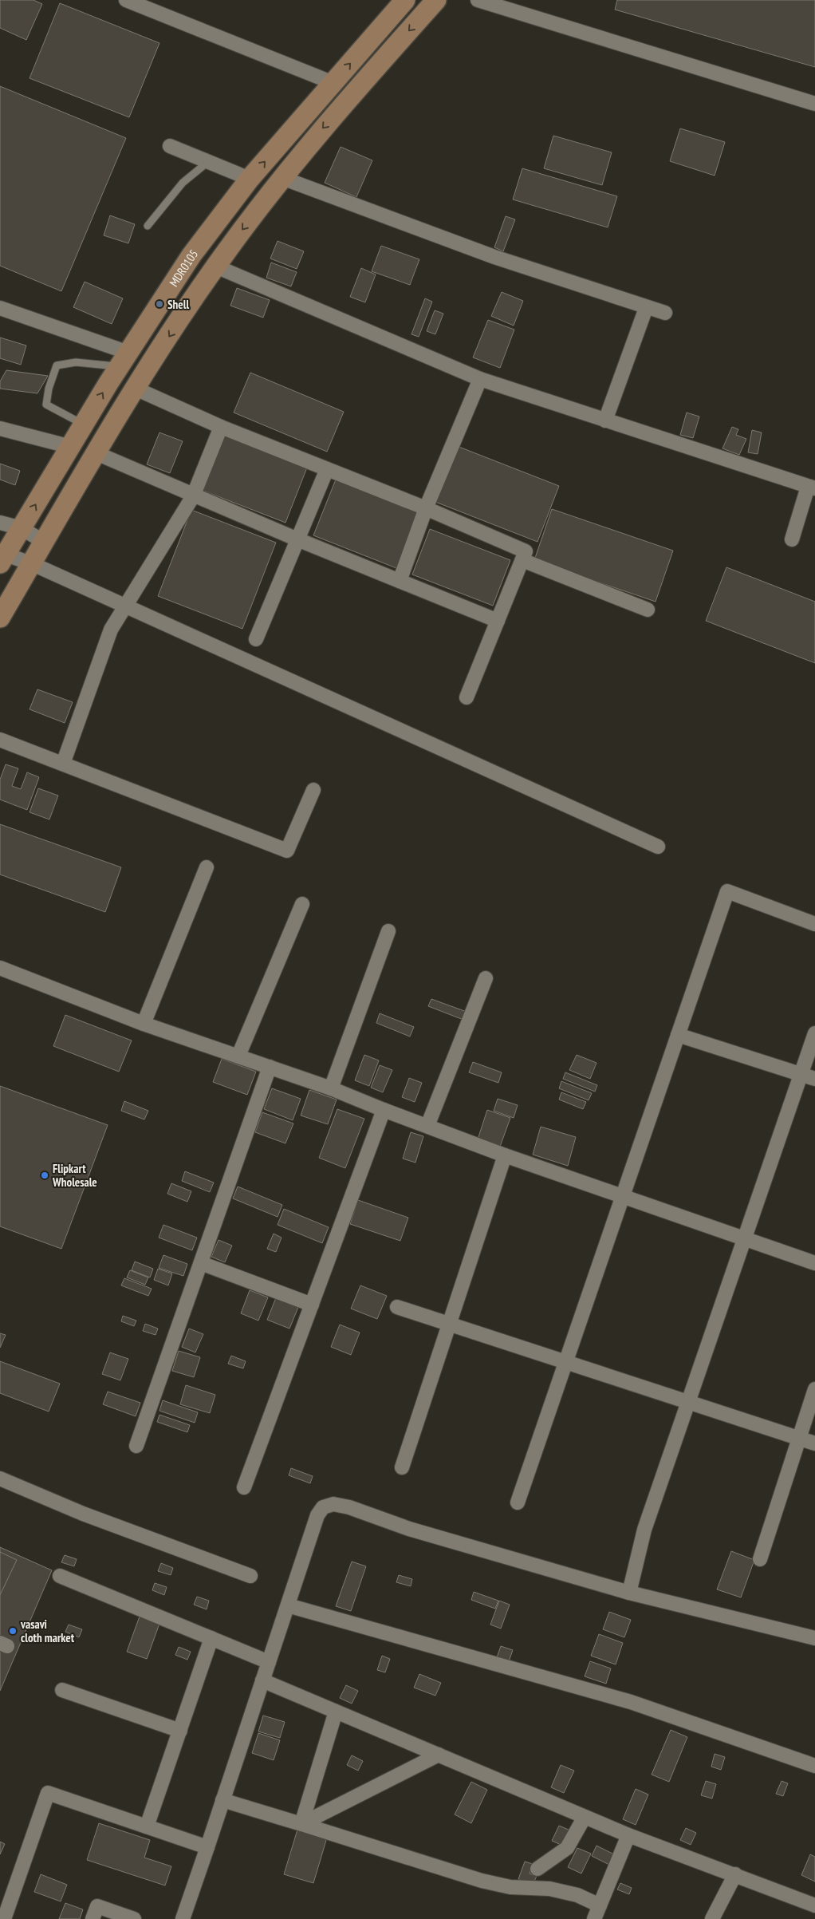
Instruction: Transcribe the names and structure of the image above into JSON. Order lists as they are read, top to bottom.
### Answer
{
  "streets": {
    "main road": ["MDR0105"]
  },
  "places": ["Shell", "Flipkart Wholesale", "vasavi cloth market"]
}
